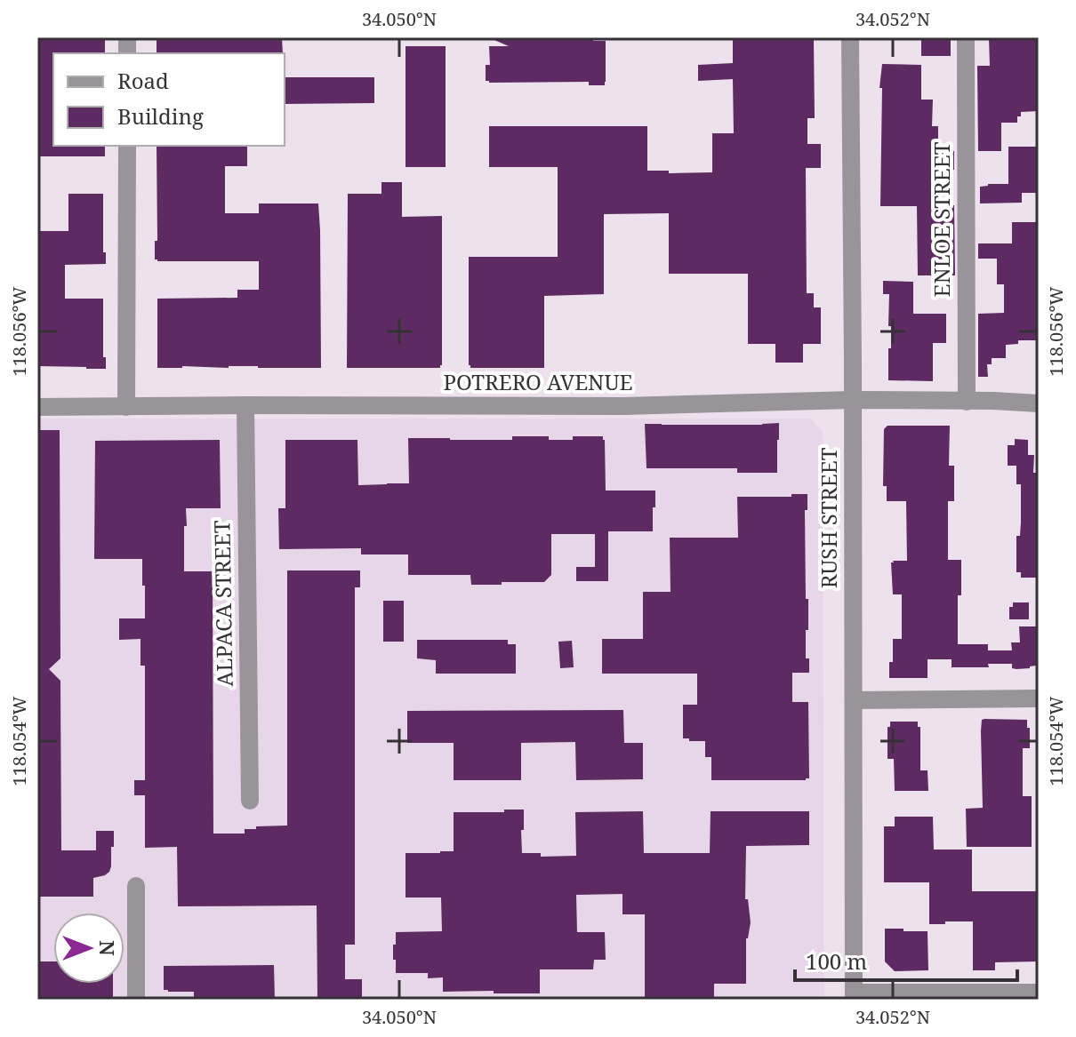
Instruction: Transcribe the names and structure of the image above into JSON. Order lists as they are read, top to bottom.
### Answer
{
  "streets": {
    "street": [
      "ENLOE STREET",
      "POTRERO AVENUE",
      "RUSH STREET",
      "ALPACA STREET"
    ]
  },
  "crossings": [
    ["ENLOE STREET", "POTRERO AVENUE"],
    ["POTRERO AVENUE", "RUSH STREET"],
    ["POTRERO AVENUE", "ALPACA STREET"]
  ],
  "legend": ["Road", "Building"],
  "scale_bar": "100 m",
  "north": "right",
  "coordinates": [
    "34.050°N",
    "34.052°N",
    "118.056°W",
    "118.054°W"
  ]
}
